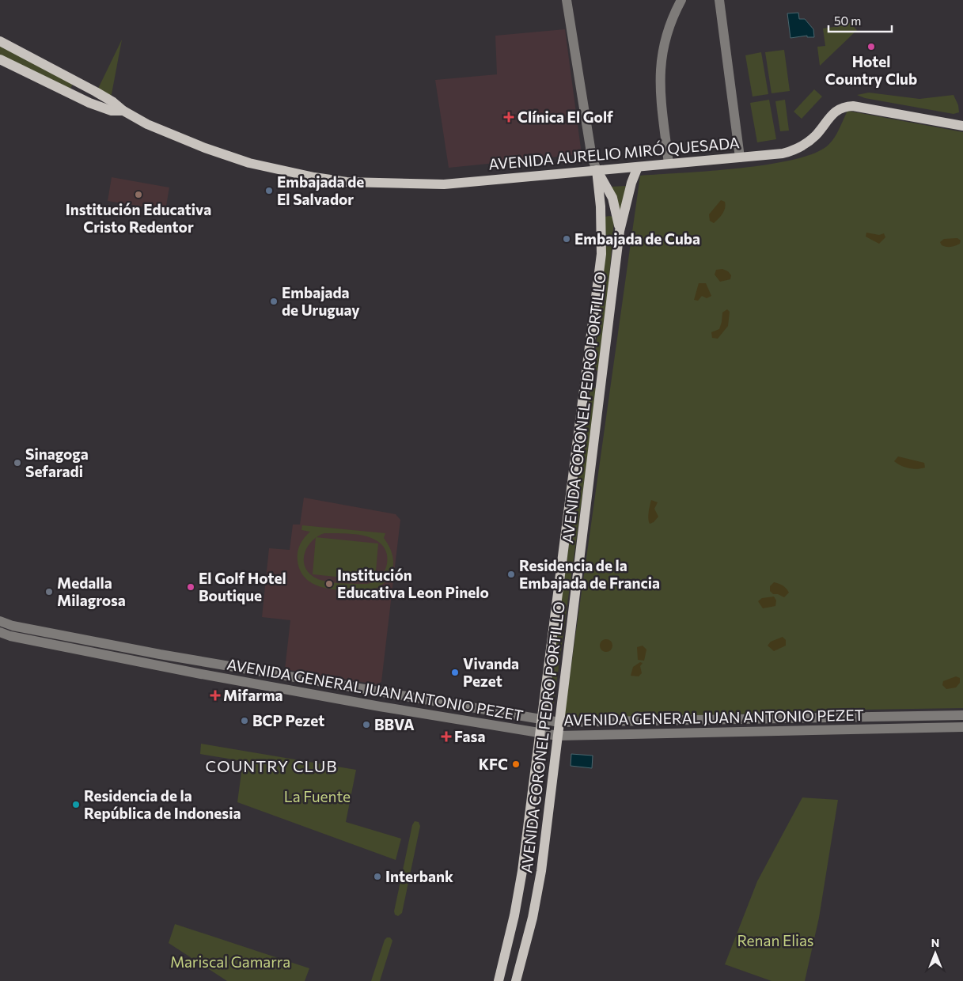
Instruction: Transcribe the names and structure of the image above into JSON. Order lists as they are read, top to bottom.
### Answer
{
  "streets": {
    "main road": ["AVENIDA AURELIO MIRÓ QUESADA", "AVENIDA CORONEL PEDRO PORTILLO"],
    "street": ["AVENIDA GENERAL JUAN ANTONIO PEZET"]
  },
  "crossings": [
    ["AVENIDA AURELIO MIRÓ QUESADA", "AVENIDA CORONEL PEDRO PORTILLO"],
    ["AVENIDA CORONEL PEDRO PORTILLO", "AVENIDA GENERAL JUAN ANTONIO PEZET"]
  ],
  "districts": ["COUNTRY CLUB"],
  "parks": ["La Fuente", "Renan Elias", "Mariscal Gamarra"],
  "places": {
    "other": [
      "Hotel Country Club",
      "Embajada de El Salvador",
      "Institución Educativa Cristo Redentor",
      "Embajada de Cuba",
      "Embajada de Uruguay",
      "Sinagoga Sefaradi",
      "Residencia de la Embajada de Francia",
      "Institución Educativa Leon Pinelo",
      "El Golf Hotel Boutique",
      "Medalla Milagrosa",
      "Vivanda Pezet",
      "BCP Pezet",
      "BBVA",
      "KFC",
      "Residencia de la República de Indonesia",
      "Interbank"
    ],
    "health": ["Clínica El Golf", "Mifarma", "Fasa"]
  },
  "scale_bar": "50 m",
  "north": "top"
}
